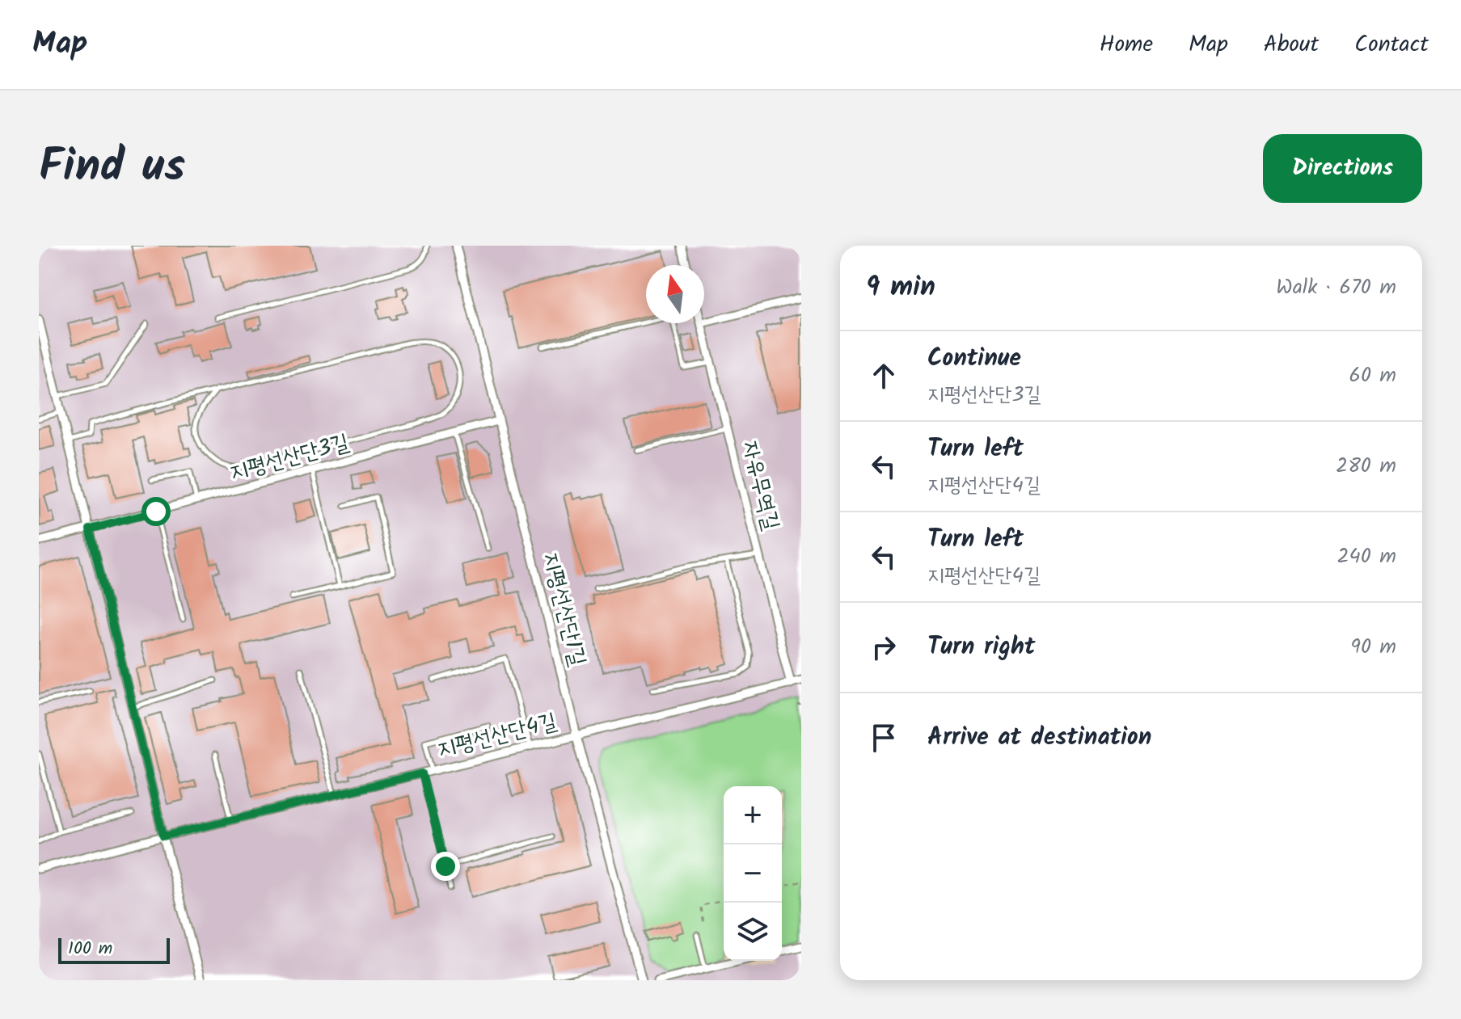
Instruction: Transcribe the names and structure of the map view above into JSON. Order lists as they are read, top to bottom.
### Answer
{
  "streets": {
    "street": [
      "지평선산단3길",
      "자유무역길",
      "지평선산단1길",
      "지평선산단4길"
    ]
  },
  "crossings": [
    ["지평선산단3길", "지평선산단1길"],
    ["지평선산단1길", "지평선산단4길"]
  ],
  "scale_bar": "100 m",
  "north": "top",
  "page": {
    "header": "Map",
    "nav": [
      "Home",
      "Map",
      "About",
      "Contact"
    ],
    "title": "Find us",
    "buttons": "Directions",
    "heading": ["9 min", "Walk · 670 m"],
    "list": [
      ["Continue", "지평선산단3길", "60 m"],
      ["Turn left", "지평선산단4길", "280 m"],
      ["Turn left", "지평선산단4길", "240 m"],
      ["Turn right", "90 m"],
      "Arrive at destination"
    ],
    "map_buttons": ["+", "−"],
    "scale": "100 m"
  }
}
